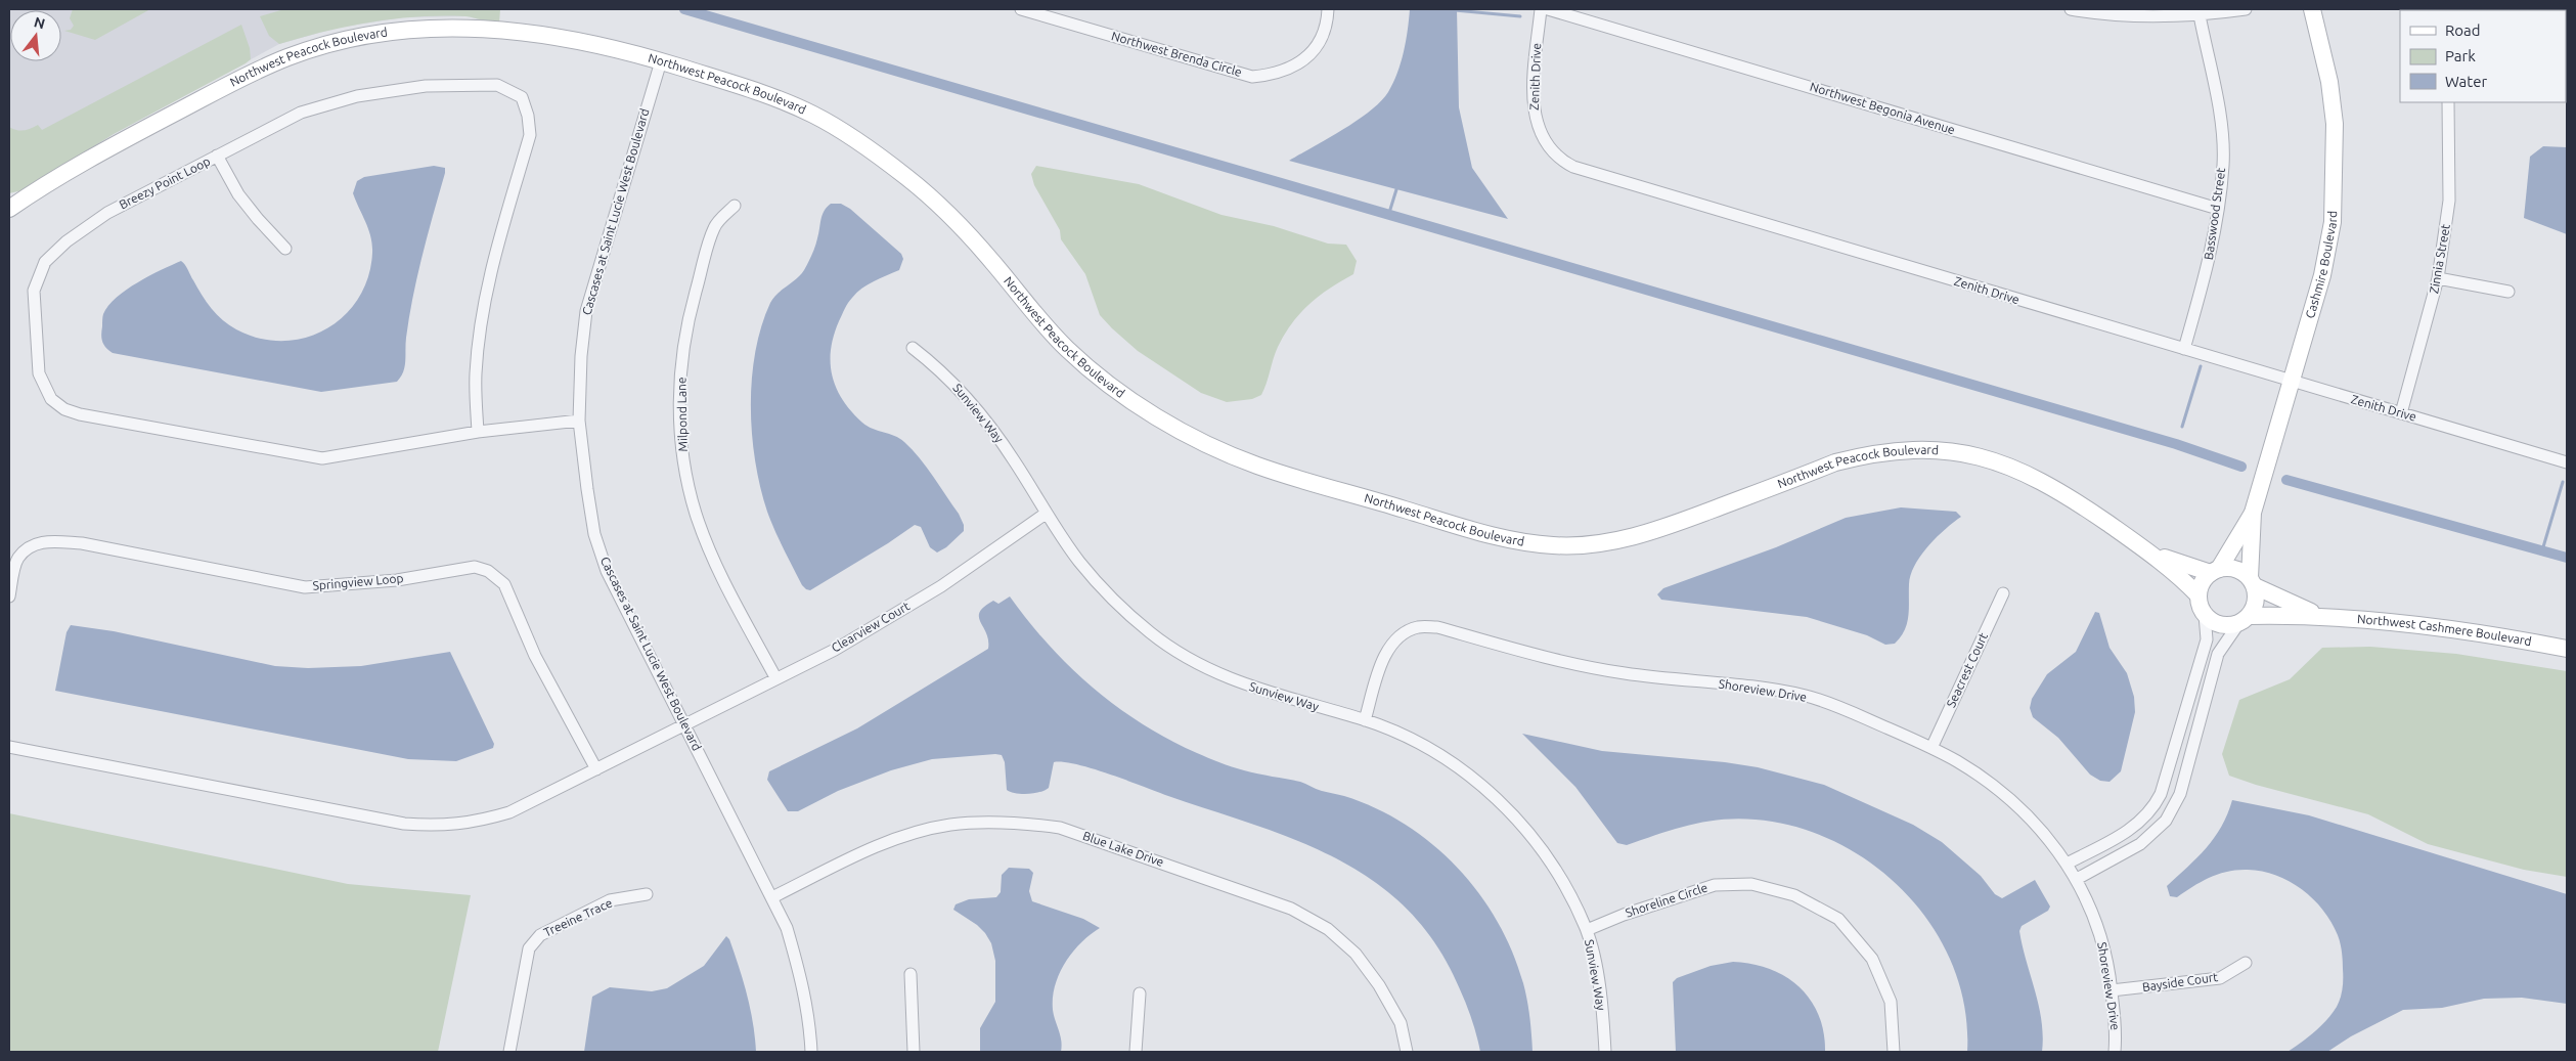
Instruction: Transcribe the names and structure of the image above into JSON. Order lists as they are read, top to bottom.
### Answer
{
  "streets": {
    "street": [
      "Northwest Brenda Circle",
      "Northwest Peacock Boulevard",
      "Zenith Drive",
      "Northwest Begonia Avenue",
      "Breezy Point Loop",
      "Cascases at Saint Lucie West Boulevard",
      "Basswood Street",
      "Zinnia Street",
      "Cashmire Boulevard",
      "Sunview Way",
      "Milpond Lane",
      "Springview Loop",
      "Clearview Court",
      "Northwest Cashmere Boulevard",
      "Seacrest Court",
      "Shoreview Drive",
      "Blue Lake Drive",
      "Shoreline Circle",
      "Treeine Trace",
      "Bayside Court"
    ]
  },
  "crossings": [
    ["Northwest Peacock Boulevard", "Cascases at Saint Lucie West Boulevard"],
    ["Northwest Peacock Boulevard", "Cashmire Boulevard"],
    ["Northwest Peacock Boulevard", "Northwest Cashmere Boulevard"],
    ["Zenith Drive", "Basswood Street"],
    ["Zenith Drive", "Zinnia Street"],
    ["Zenith Drive", "Cashmire Boulevard"],
    ["Northwest Begonia Avenue", "Basswood Street"],
    ["Breezy Point Loop", "Cascases at Saint Lucie West Boulevard"],
    ["Cascases at Saint Lucie West Boulevard", "Clearview Court"],
    ["Cascases at Saint Lucie West Boulevard", "Blue Lake Drive"],
    ["Cashmire Boulevard", "Northwest Cashmere Boulevard"],
    ["Sunview Way", "Clearview Court"],
    ["Sunview Way", "Shoreview Drive"],
    ["Sunview Way", "Shoreline Circle"],
    ["Milpond Lane", "Clearview Court"],
    ["Seacrest Court", "Shoreview Drive"],
    ["Shoreview Drive", "Bayside Court"]
  ],
  "legend": ["Road", "Park", "Water"],
  "north": "top"
}
